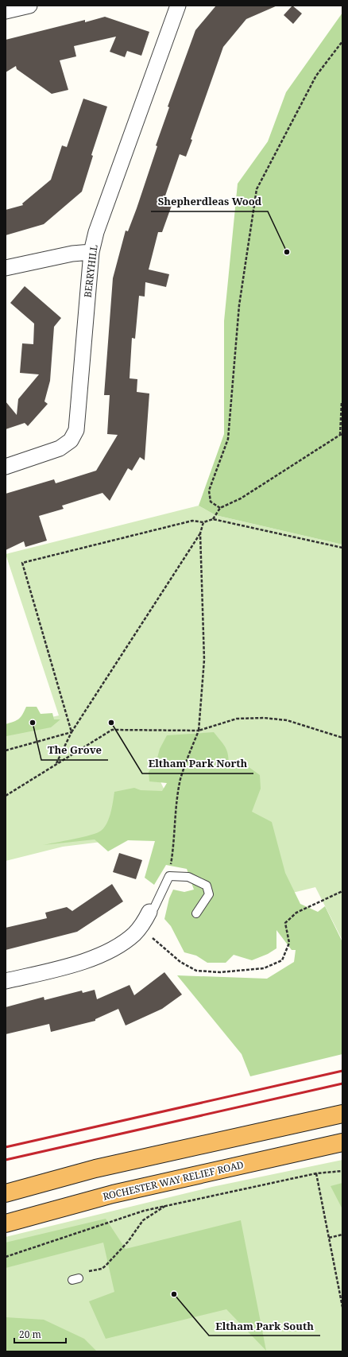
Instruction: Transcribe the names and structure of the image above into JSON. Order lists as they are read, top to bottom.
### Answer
{
  "streets": {
    "highway": ["ROCHESTER WAY RELIEF ROAD"],
    "street": ["BERRYHILL"]
  },
  "places": [
    "Shepherdleas Wood",
    "The Grove",
    "Eltham Park North",
    "Eltham Park South"
  ],
  "scale_bar": "20 m"
}
